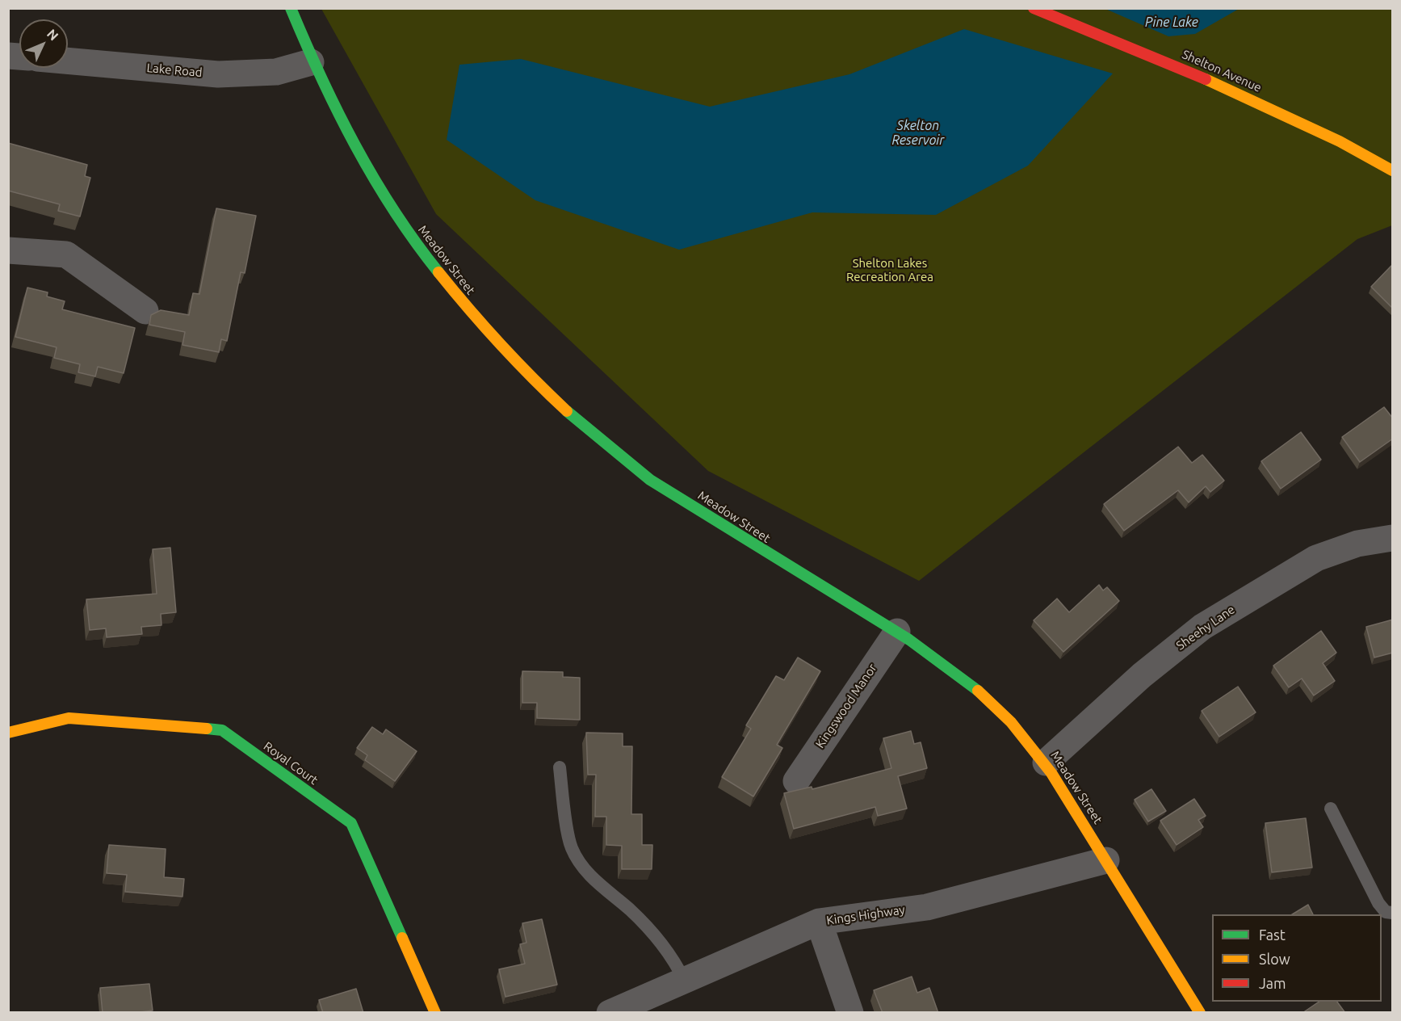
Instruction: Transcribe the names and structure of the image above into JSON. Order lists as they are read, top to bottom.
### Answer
{
  "streets": {
    "street": [
      "Lake Road",
      "Shelton Avenue",
      "Meadow Street",
      "Sheehy Lane",
      "Kingswood Manor",
      "Royal Court",
      "Kings Highway"
    ]
  },
  "crossings": [
    ["Lake Road", "Meadow Street"],
    ["Meadow Street", "Sheehy Lane"],
    ["Meadow Street", "Kingswood Manor"],
    ["Meadow Street", "Kings Highway"]
  ],
  "water": ["Pine Lake", "Skelton Reservoir"],
  "parks": ["Shelton Lakes Recreation Area"],
  "legend": ["Fast", "Slow", "Jam"],
  "north": "top right"
}
